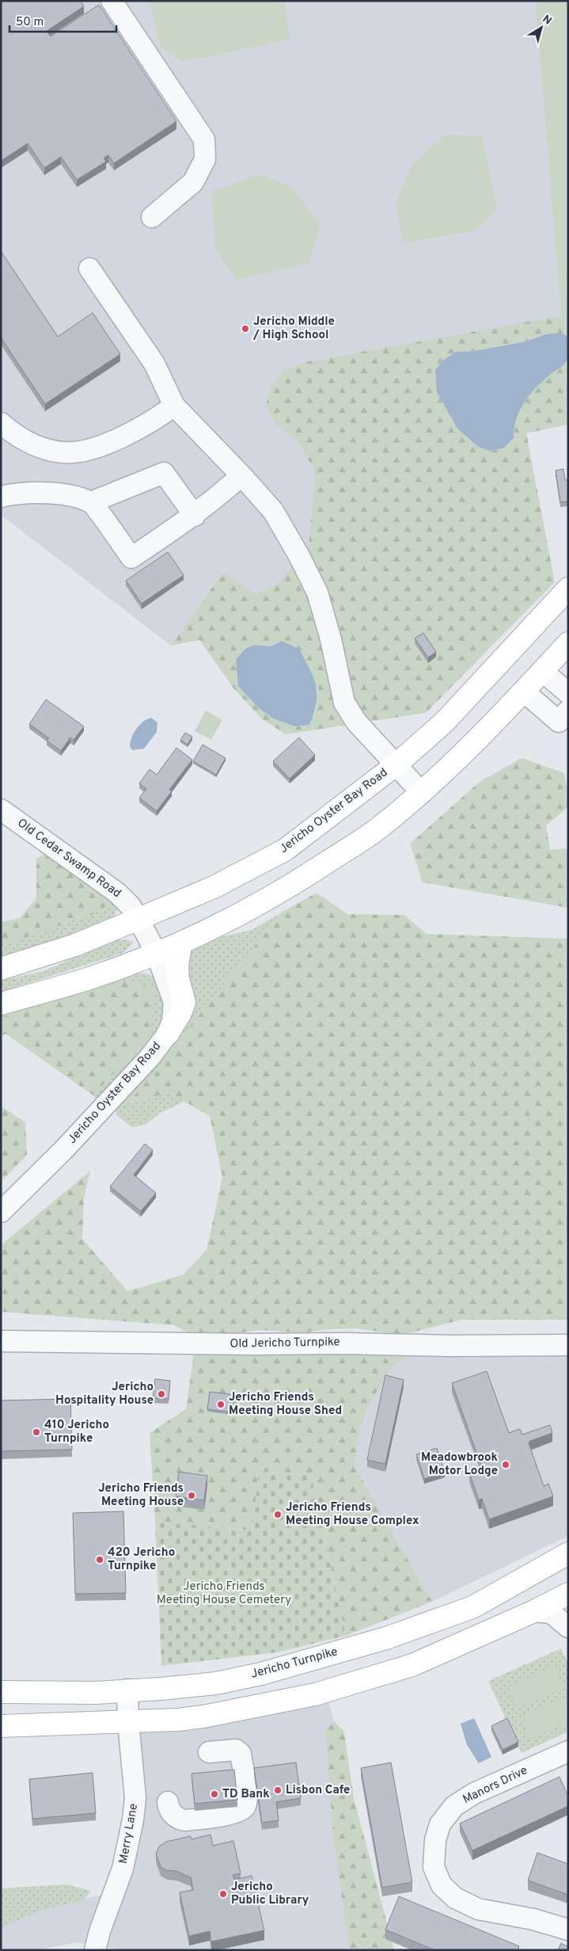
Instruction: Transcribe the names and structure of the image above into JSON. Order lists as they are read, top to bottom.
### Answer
{
  "streets": {
    "main road": ["Jericho Oyster Bay Road", "Jericho Turnpike"],
    "street": [
      "Old Cedar Swamp Road",
      "Old Jericho Turnpike",
      "Manors Drive",
      "Merry Lane"
    ]
  },
  "crossings": [
    ["Jericho Oyster Bay Road", "Old Cedar Swamp Road"],
    ["Jericho Turnpike", "Merry Lane"]
  ],
  "parks": ["Jericho Friends Meeting House Cemetery"],
  "places": [
    "Jericho Middle / High School",
    "Jericho Hospitality House",
    "Jericho Friends Meeting House Shed",
    "410 Jericho Turnpike",
    "Meadowbrook Motor Lodge",
    "Jericho Friends Meeting House",
    "Jericho Friends Meeting House Complex",
    "420 Jericho Turnpike",
    "Lisbon Cafe",
    "TD Bank",
    "Jericho Public Library"
  ],
  "scale_bar": "50 m",
  "north": "top right"
}
